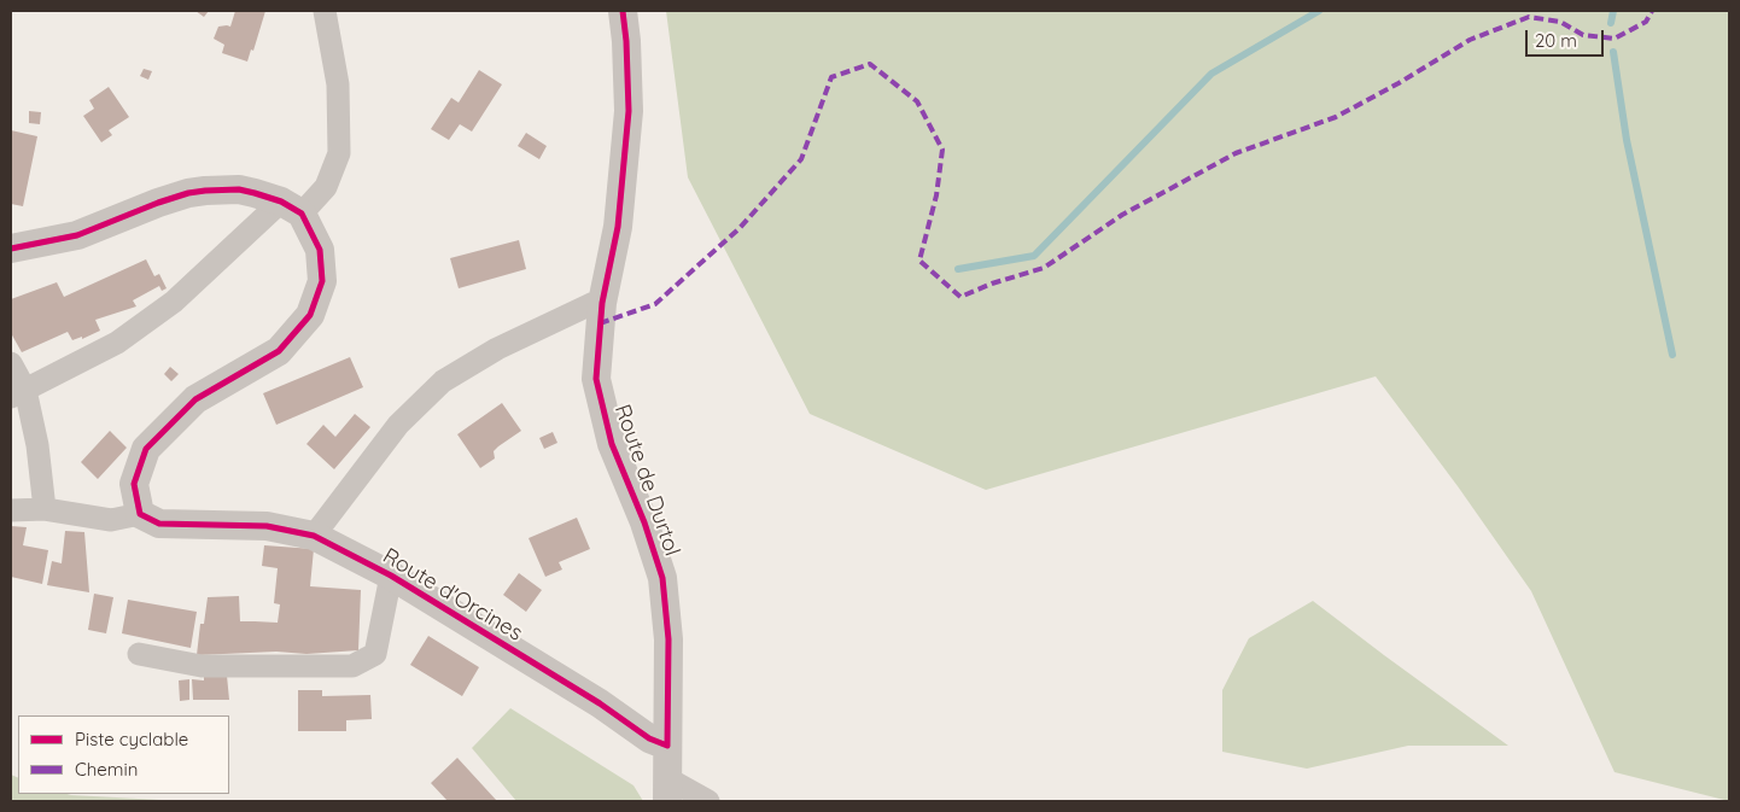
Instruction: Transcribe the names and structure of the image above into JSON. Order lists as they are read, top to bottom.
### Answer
{
  "streets": {
    "street": ["Route de Durtol", "Route d'Orcines"]
  },
  "crossings": [
    ["Route de Durtol", "Route d'Orcines"]
  ],
  "legend": ["Piste cyclable", "Chemin"],
  "scale_bar": "20 m"
}
